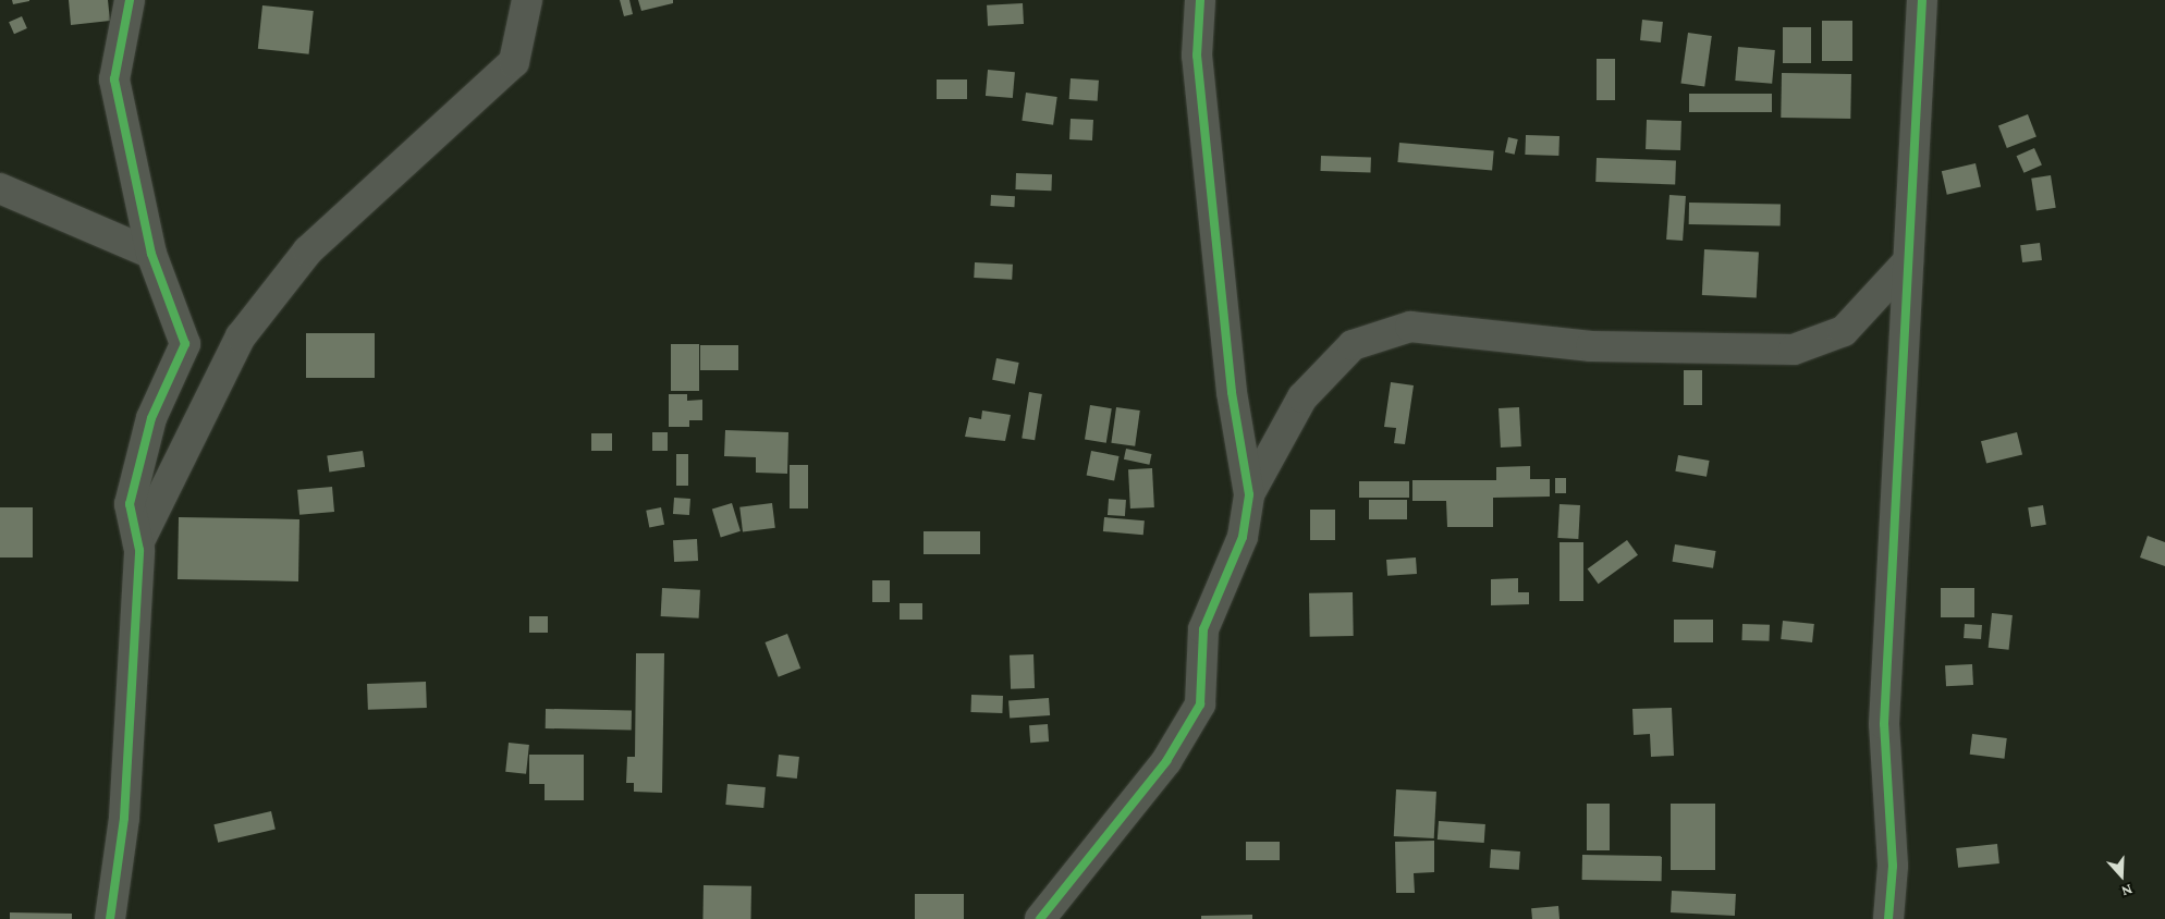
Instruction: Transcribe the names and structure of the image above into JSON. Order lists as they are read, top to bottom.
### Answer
{
  "north": "bottom"
}
